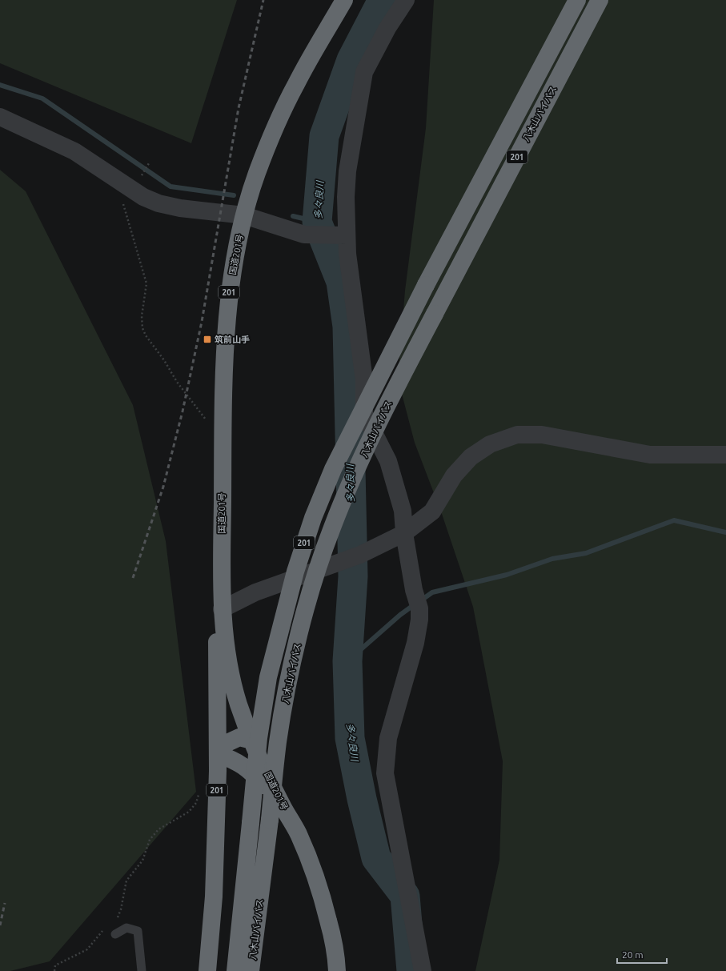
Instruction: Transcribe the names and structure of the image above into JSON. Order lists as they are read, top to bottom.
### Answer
{
  "streets": {
    "highway": ["八木山バイパス", "201", "国道201号"]
  },
  "water": ["多々良川"],
  "places": {
    "transit": ["筑前山手"]
  },
  "scale_bar": "20 m"
}
